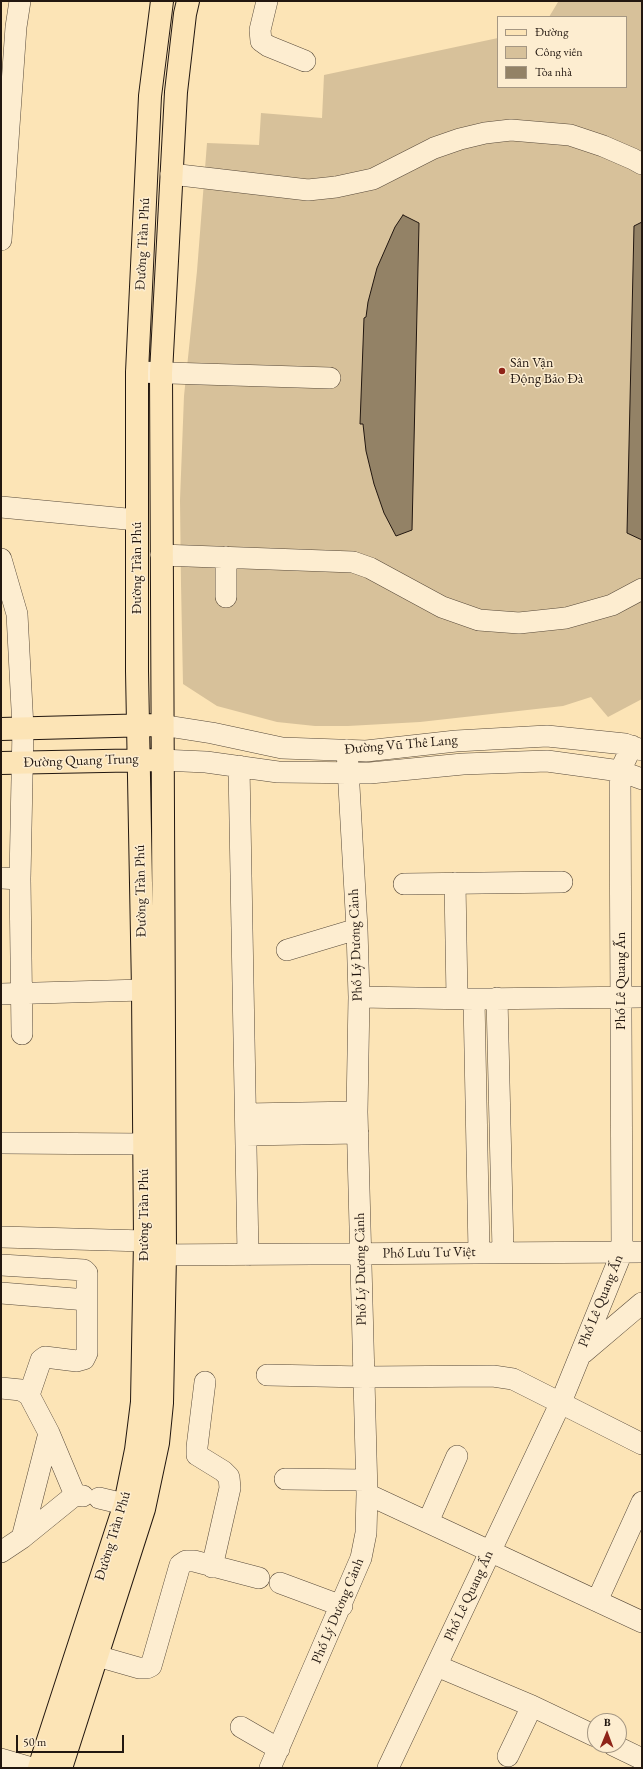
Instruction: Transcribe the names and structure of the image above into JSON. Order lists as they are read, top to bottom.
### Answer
{
  "streets": {
    "main road": ["Đường Trần Phú", "Đường Quang Trung"],
    "street": [
      "Đường Vũ Thê Lang",
      "Phố Lý Dương Cảnh",
      "Phố Lê Quang Ấn",
      "Phố Lưu Tư Việt"
    ]
  },
  "crossings": [
    ["Đường Trần Phú", "Đường Vũ Thê Lang"],
    ["Đường Trần Phú", "Đường Quang Trung"],
    ["Đường Trần Phú", "Phố Lưu Tư Việt"],
    ["Đường Vũ Thê Lang", "Đường Quang Trung"],
    ["Đường Vũ Thê Lang", "Phố Lý Dương Cảnh"],
    ["Đường Vũ Thê Lang", "Phố Lê Quang Ấn"],
    ["Phố Lý Dương Cảnh", "Phố Lưu Tư Việt"],
    ["Phố Lê Quang Ấn", "Phố Lưu Tư Việt"]
  ],
  "places": ["Sân Vận Động Bảo Đà"],
  "legend": ["Đường", "Công viên", "Tòa nhà"],
  "scale_bar": "50 m",
  "north": "top"
}
